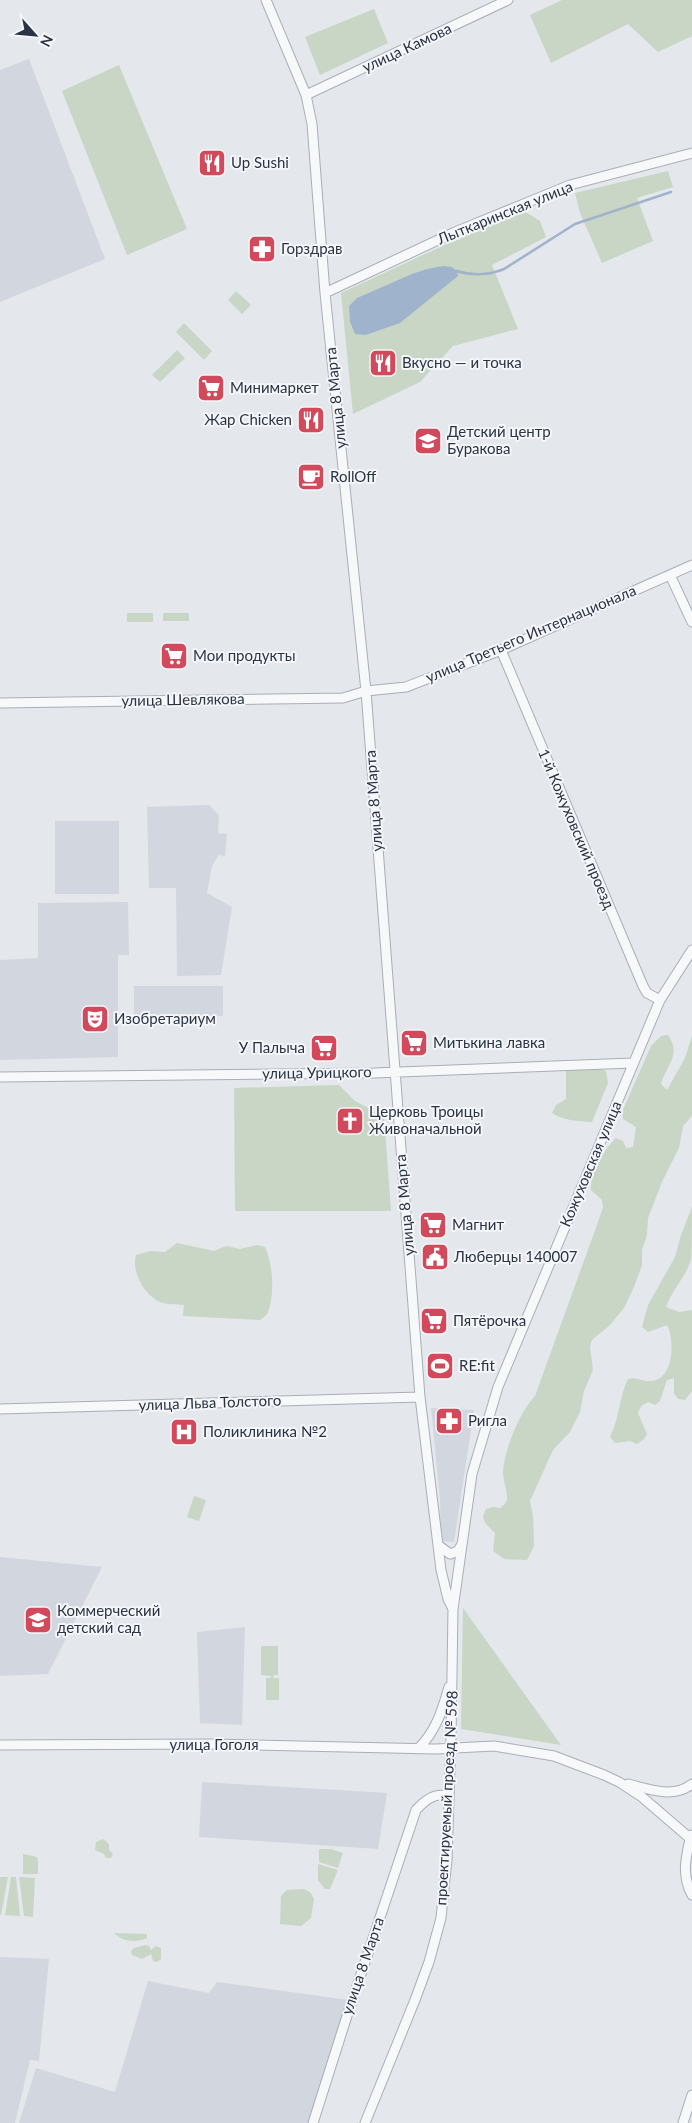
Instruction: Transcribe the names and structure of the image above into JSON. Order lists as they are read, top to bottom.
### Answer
{
  "streets": {
    "street": [
      "улица Камова",
      "Лыткаринская улица",
      "улица 8 Марта",
      "улица Третьего Интернационала",
      "улица Шевлякова",
      "1-й Кожуховский проезд",
      "улица Урицкого",
      "Кожуховская улица",
      "улица Льва Толстого",
      "улица Гоголя",
      "проектируемый проезд № 598"
    ]
  },
  "crossings": [
    ["улица Камова", "улица 8 Марта"],
    ["Лыткаринская улица", "улица 8 Марта"],
    ["улица 8 Марта", "улица Третьего Интернационала"],
    ["улица 8 Марта", "улица Шевлякова"],
    ["улица 8 Марта", "улица Урицкого"],
    ["улица 8 Марта", "Кожуховская улица"],
    ["улица 8 Марта", "улица Льва Толстого"],
    ["улица 8 Марта", "проектируемый проезд № 598"],
    ["улица Третьего Интернационала", "улица Шевлякова"],
    ["улица Третьего Интернационала", "1-й Кожуховский проезд"],
    ["1-й Кожуховский проезд", "Кожуховская улица"],
    ["улица Урицкого", "Кожуховская улица"],
    ["Кожуховская улица", "проектируемый проезд № 598"],
    ["улица Гоголя", "проектируемый проезд № 598"]
  ],
  "places": {
    "restaurant": ["Up Sushi", "Вкусно — и точка", "Жар Chicken"],
    "pharmacy": ["Горздрав", "Ригла"],
    "supermarket": [
      "Минимаркет",
      "Мои продукты",
      "Митькина лавка",
      "У Палыча",
      "Магнит",
      "Пятёрочка"
    ],
    "school or university": ["Детский центр Буракова", "Коммерческий детский сад"],
    "cafe": ["RollOff"],
    "theatre": ["Изобретариум"],
    "church": ["Церковь Троицы Живоначальной"],
    "public building": ["Люберцы 140007"],
    "sports": ["RE:fit"],
    "hospital": ["Поликлиника №2"]
  },
  "north": "bottom right"
}
